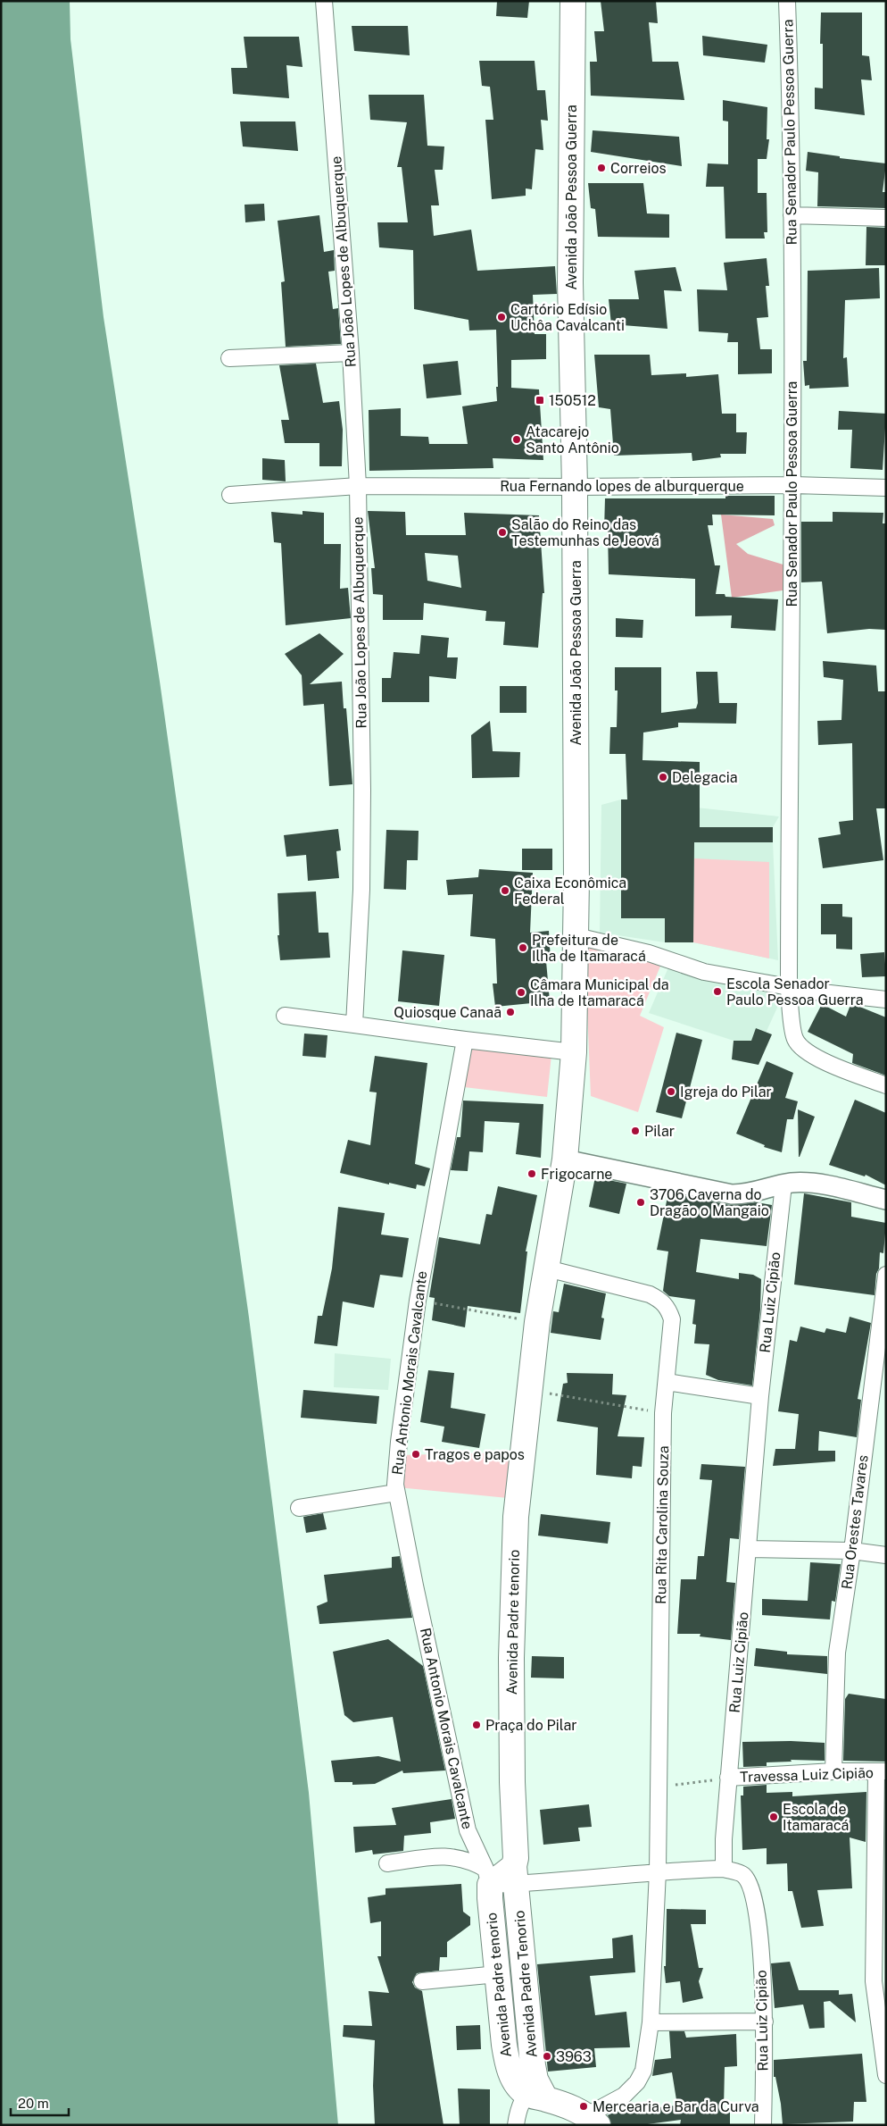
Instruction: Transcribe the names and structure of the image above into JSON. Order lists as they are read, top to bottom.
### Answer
{
  "streets": {
    "main road": ["Avenida João Pessoa Guerra", "Avenida Padre tenorio", "Avenida Padre Tenorio"],
    "street": [
      "Rua Senador Paulo Pessoa Guerra",
      "Rua João Lopes de Albuquerque",
      "Rua Fernando lopes de alburquerque",
      "Rua Luiz Cipião",
      "Rua Antonio Morais Cavalcante",
      "Rua Orestes Tavares",
      "Rua Rita Carolina Souza",
      "Travessa Luiz Cipião"
    ]
  },
  "crossings": [
    ["Rua Senador Paulo Pessoa Guerra", "Rua Fernando lopes de alburquerque"],
    ["Avenida João Pessoa Guerra", "Rua Fernando lopes de alburquerque"],
    ["Avenida João Pessoa Guerra", "Avenida Padre tenorio"],
    ["Rua João Lopes de Albuquerque", "Rua Fernando lopes de alburquerque"],
    ["Rua Luiz Cipião", "Travessa Luiz Cipião"],
    ["Rua Antonio Morais Cavalcante", "Avenida Padre tenorio"],
    ["Rua Orestes Tavares", "Travessa Luiz Cipião"],
    ["Rua Rita Carolina Souza", "Avenida Padre tenorio"],
    ["Avenida Padre tenorio", "Avenida Padre Tenorio"]
  ],
  "places": {
    "other": [
      "Correios",
      "Cartório Edísio Uchôa Cavalcanti",
      "Atacarejo Santo Antônio",
      "Salão do Reino das Testemunhas de Jeová",
      "Delegacia",
      "Caixa Econômica Federal",
      "Prefeitura de Ilha de Itamaracá",
      "Escola Senador Paulo Pessoa Guerra",
      "Câmara Municipal da Ilha de Itamaracá",
      "Quiosque Canaã",
      "Igreja do Pilar",
      "Pilar",
      "Frigocarne",
      "3706 Caverna do Dragão o Mangaio",
      "Tragos e papos",
      "Praça do Pilar",
      "Escola de Itamaracá",
      "3963",
      "Mercearia e Bar da Curva"
    ],
    "transit": ["150512"]
  },
  "scale_bar": "20 m"
}
